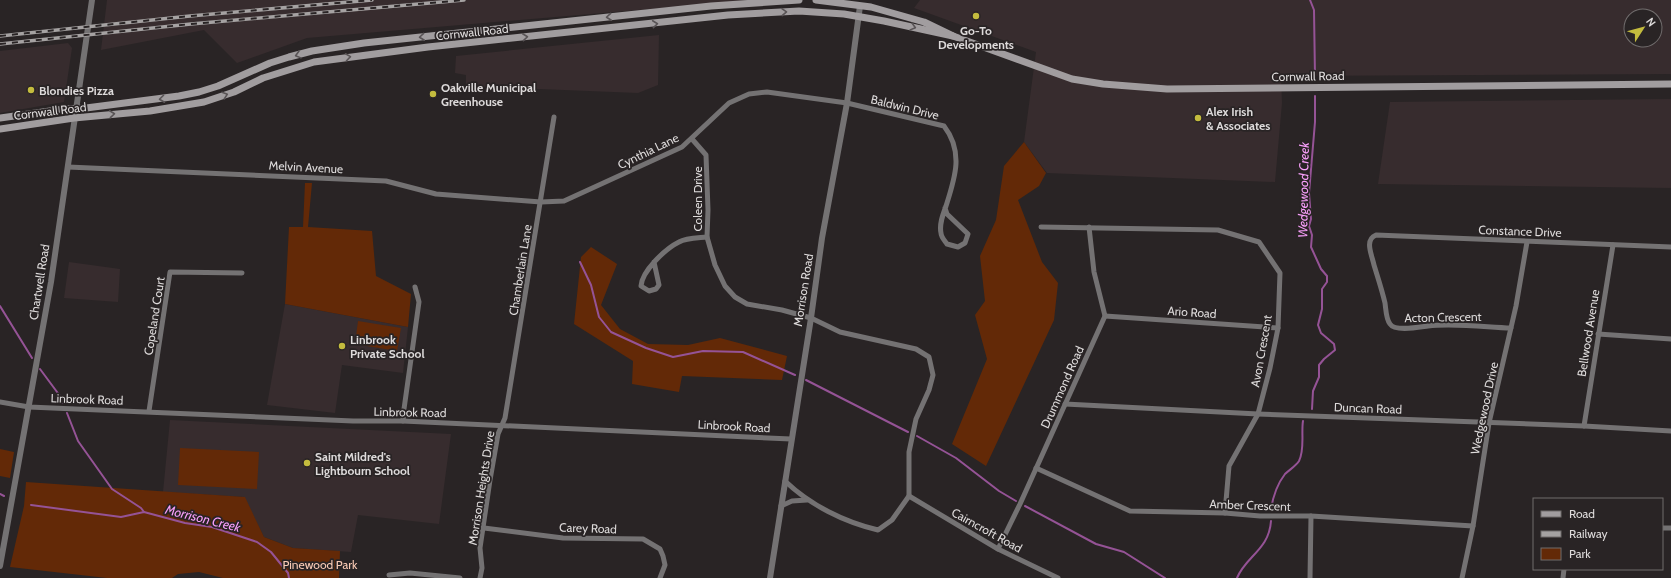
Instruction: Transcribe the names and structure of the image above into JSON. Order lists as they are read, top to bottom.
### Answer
{
  "streets": {
    "main road": ["Cornwall Road"],
    "street": [
      "Baldwin Drive",
      "Cynthia Lane",
      "Melvin Avenue",
      "Coleen Drive",
      "Constance Drive",
      "Chamberlain Lane",
      "Chartwell Road",
      "Morrison Road",
      "Ario Road",
      "Copeland Court",
      "Acton Crescent",
      "Bellwood Avenue",
      "Avon Crescent",
      "Drummond Road",
      "Linbrook Road",
      "Duncan Road",
      "Wedgewood Drive",
      "Morrison Heights Drive",
      "Amber Crescent",
      "Carey Road",
      "Cairncroft Road"
    ]
  },
  "crossings": [
    ["Cornwall Road", "Chartwell Road"],
    ["Cornwall Road", "Morrison Road"],
    ["Baldwin Drive", "Cynthia Lane"],
    ["Baldwin Drive", "Morrison Road"],
    ["Cynthia Lane", "Melvin Avenue"],
    ["Cynthia Lane", "Coleen Drive"],
    ["Cynthia Lane", "Chamberlain Lane"],
    ["Cynthia Lane", "Morrison Road"],
    ["Melvin Avenue", "Chamberlain Lane"],
    ["Melvin Avenue", "Chartwell Road"],
    ["Coleen Drive", "Morrison Road"],
    ["Coleen Drive", "Cairncroft Road"],
    ["Constance Drive", "Acton Crescent"],
    ["Constance Drive", "Bellwood Avenue"],
    ["Constance Drive", "Wedgewood Drive"],
    ["Chamberlain Lane", "Linbrook Road"],
    ["Chamberlain Lane", "Morrison Heights Drive"],
    ["Chartwell Road", "Linbrook Road"],
    ["Morrison Road", "Linbrook Road"],
    ["Ario Road", "Avon Crescent"],
    ["Ario Road", "Drummond Road"],
    ["Copeland Court", "Linbrook Road"],
    ["Acton Crescent", "Wedgewood Drive"],
    ["Bellwood Avenue", "Duncan Road"],
    ["Avon Crescent", "Duncan Road"],
    ["Avon Crescent", "Amber Crescent"],
    ["Drummond Road", "Duncan Road"],
    ["Drummond Road", "Amber Crescent"],
    ["Drummond Road", "Cairncroft Road"],
    ["Linbrook Road", "Morrison Heights Drive"],
    ["Duncan Road", "Wedgewood Drive"],
    ["Wedgewood Drive", "Amber Crescent"],
    ["Morrison Heights Drive", "Carey Road"]
  ],
  "water": ["Wedgewood Creek", "Morrison Creek"],
  "parks": ["Pinewood Park"],
  "places": [
    "Go-To Developments",
    "Blondies Pizza",
    "Oakville Municipal Greenhouse",
    "Alex Irish & Associates",
    "Linbrook Private School",
    "Saint Mildred's Lightbourn School"
  ],
  "legend": ["Road", "Railway", "Park"],
  "north": "top right"
}
